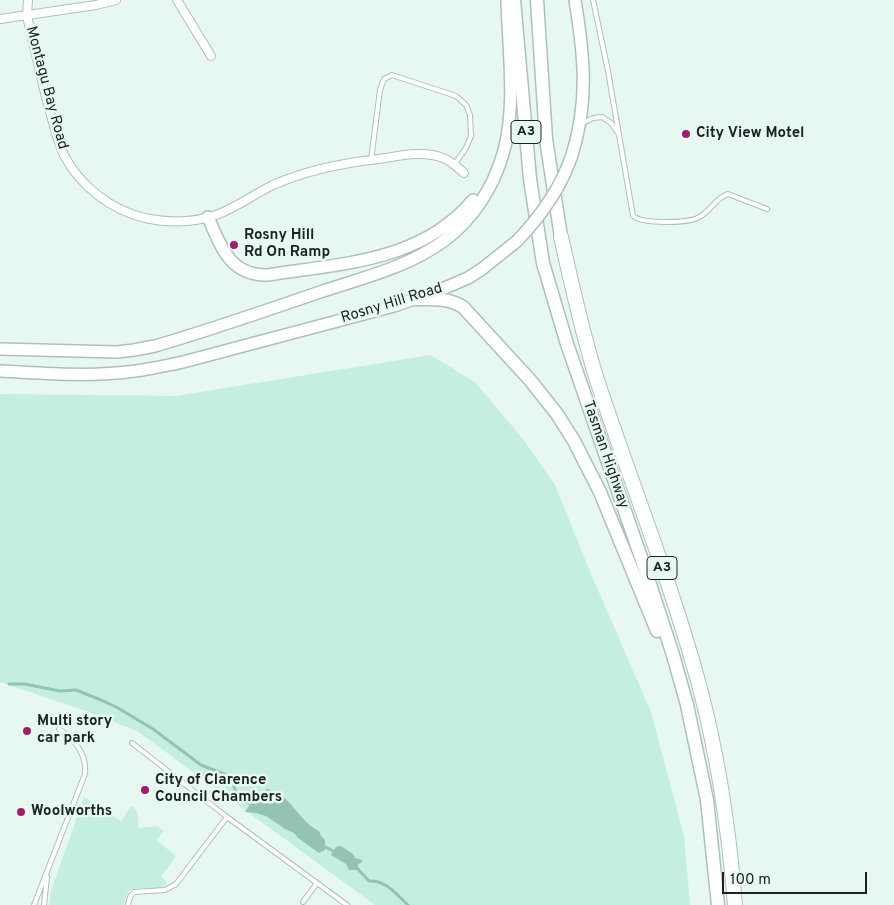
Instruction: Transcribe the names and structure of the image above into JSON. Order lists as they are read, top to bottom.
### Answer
{
  "streets": {
    "highway": ["A3", "Tasman Highway"],
    "main road": ["Rosny Hill Road"],
    "street": ["Montagu Bay Road"]
  },
  "places": [
    "City View Motel",
    "Rosny Hill Rd On Ramp",
    "Multi story car park",
    "City of Clarence Council Chambers",
    "Woolworths"
  ],
  "scale_bar": "100 m"
}
